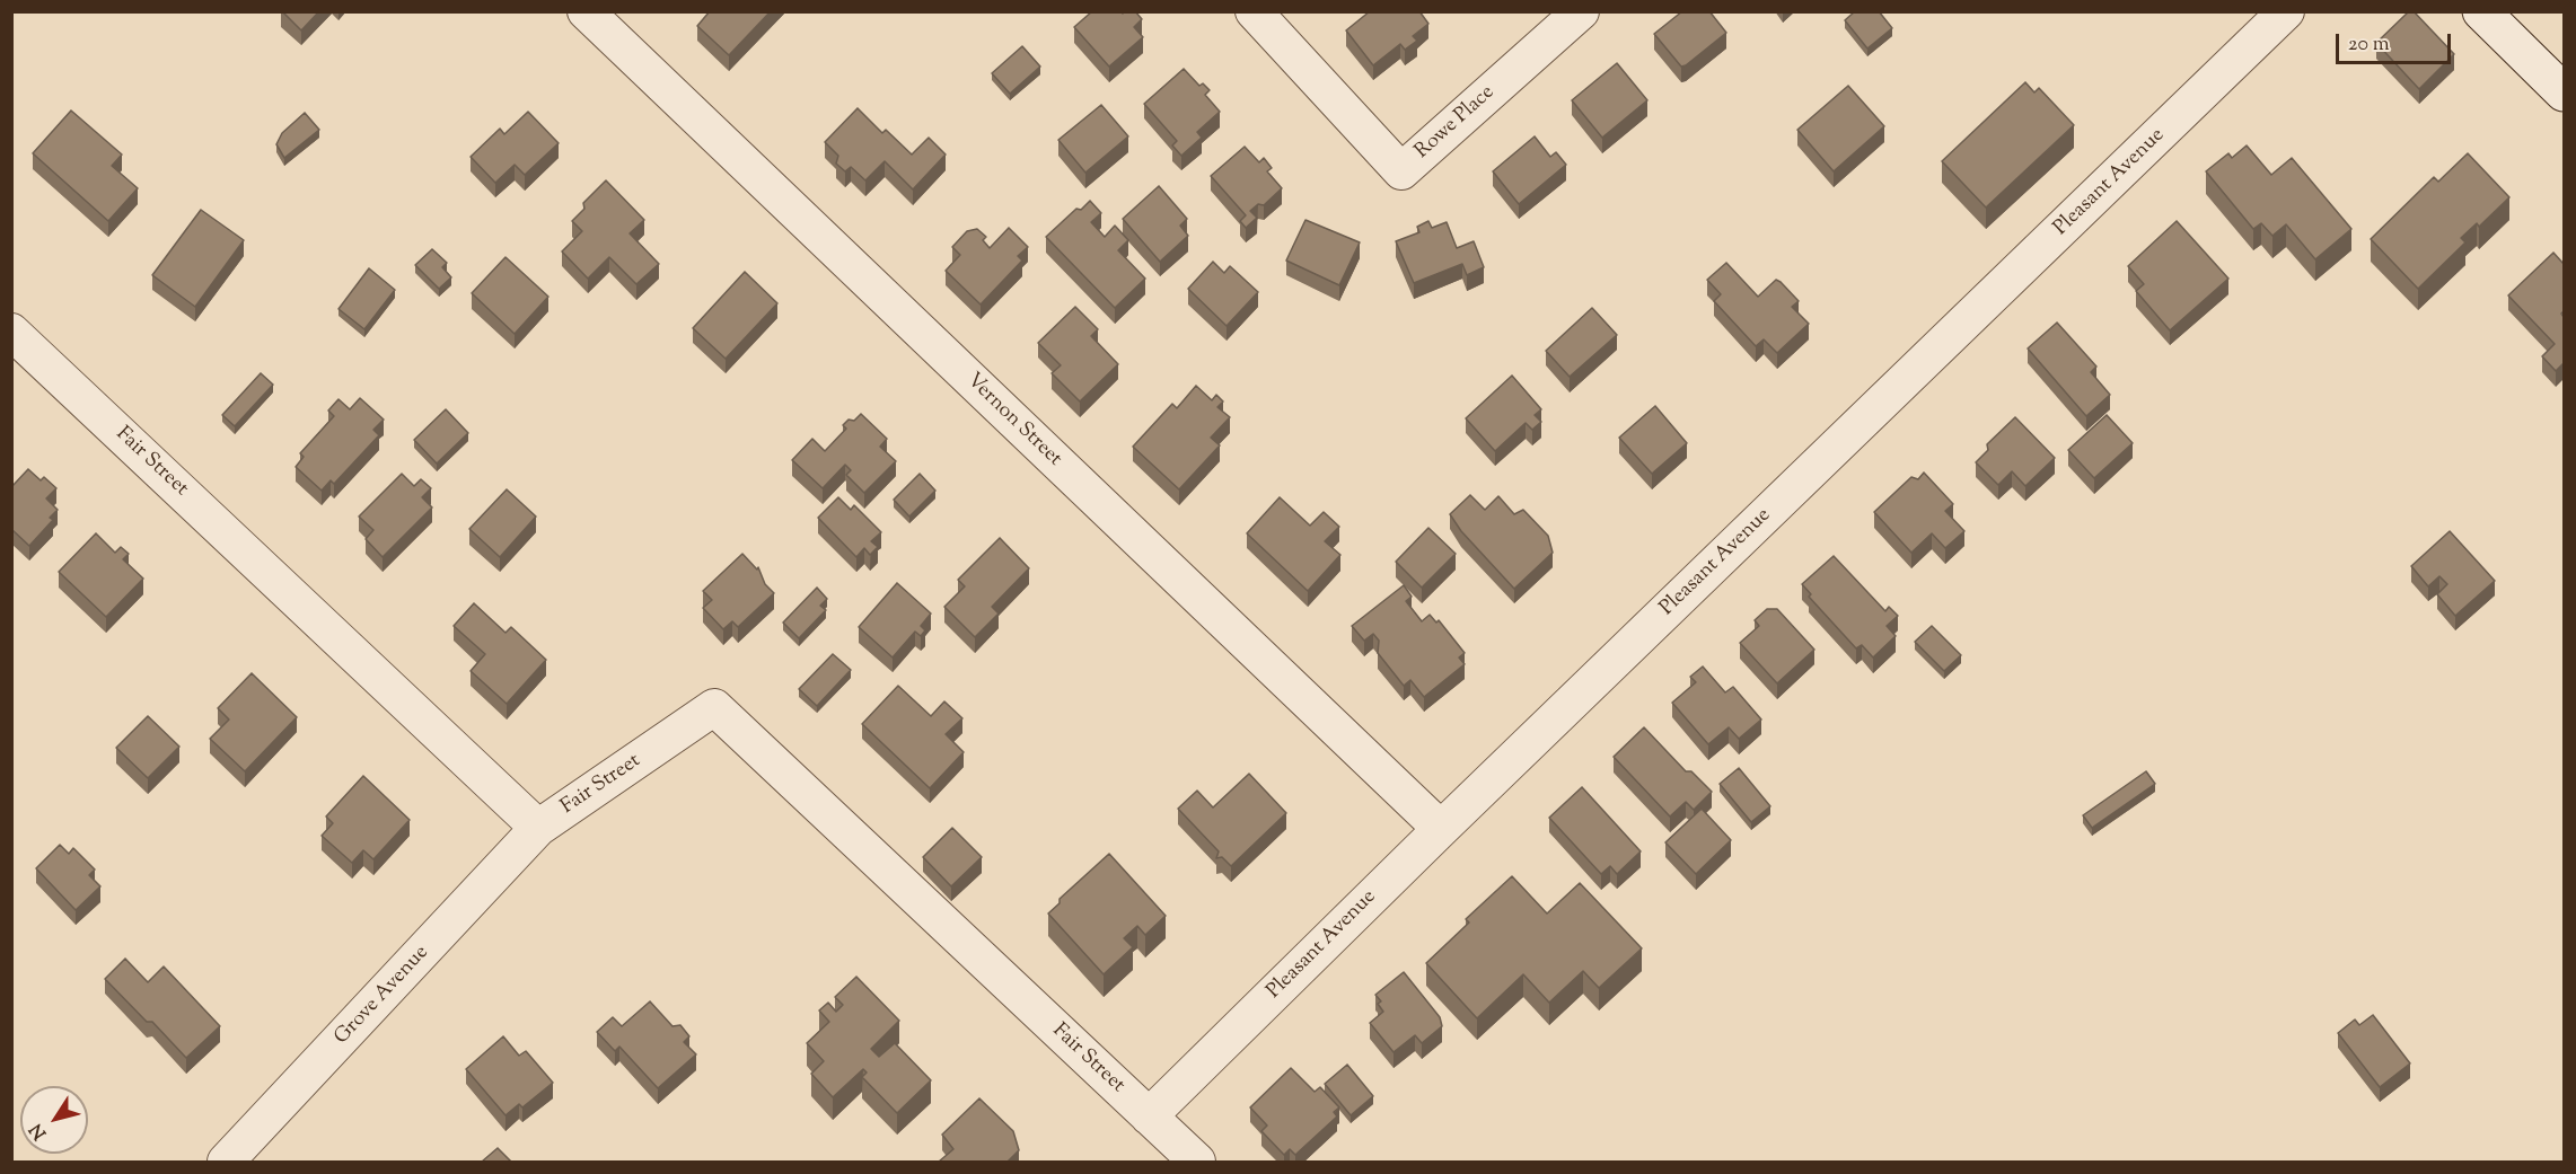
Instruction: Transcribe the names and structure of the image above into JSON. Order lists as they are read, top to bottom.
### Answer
{
  "streets": {
    "street": [
      "Rowe Place",
      "Pleasant Avenue",
      "Vernon Street",
      "Fair Street",
      "Grove Avenue"
    ]
  },
  "crossings": [
    ["Pleasant Avenue", "Vernon Street"],
    ["Pleasant Avenue", "Fair Street"],
    ["Fair Street", "Grove Avenue"]
  ],
  "scale_bar": "20 m",
  "north": "bottom left"
}
